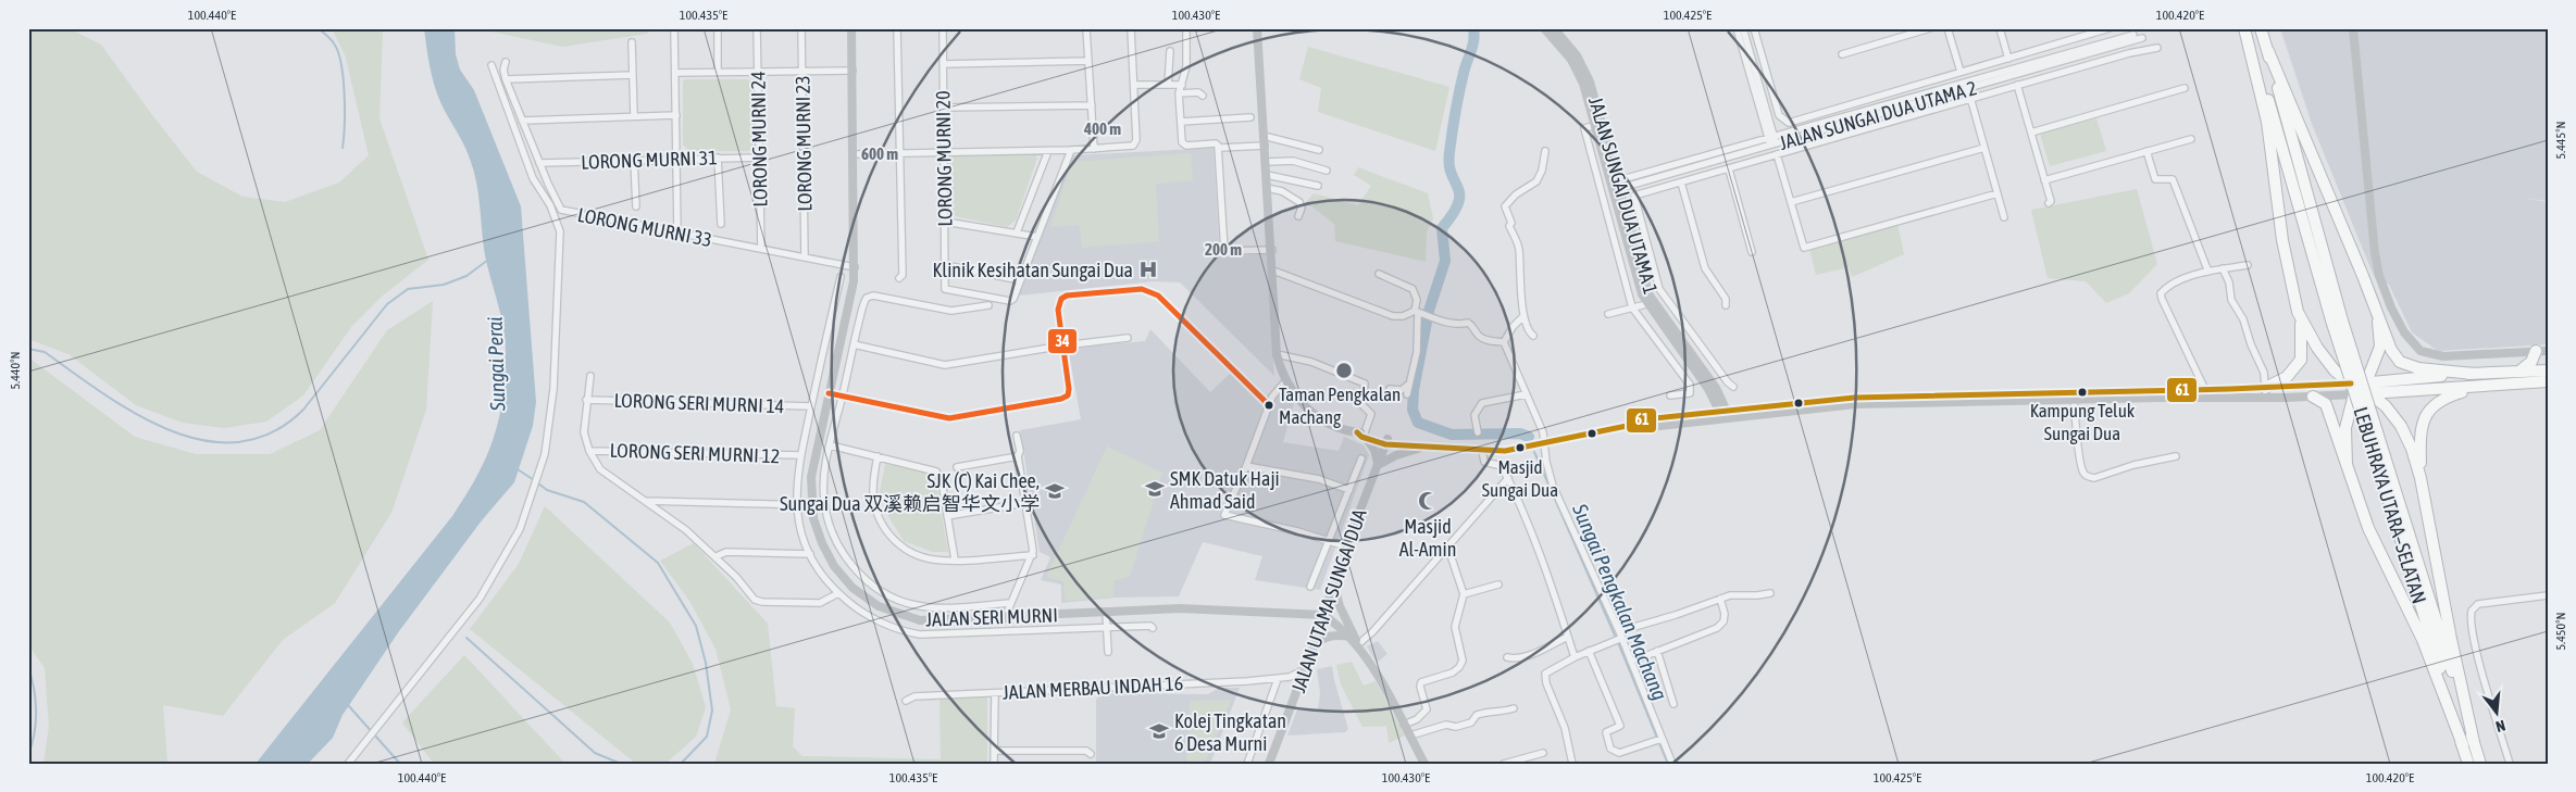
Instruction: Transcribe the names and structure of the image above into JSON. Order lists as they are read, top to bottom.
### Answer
{
  "streets": {
    "highway": ["LEBUHRAYA UTARA–SELATAN"],
    "main road": ["JALAN SUNGAI DUA UTAMA 1", "JALAN UTAMA SUNGAI DUA", "JALAN SERI MURNI"],
    "street": [
      "JALAN SUNGAI DUA UTAMA 2",
      "LORONG MURNI 24",
      "LORONG MURNI 23",
      "LORONG MURNI 20",
      "LORONG MURNI 31",
      "LORONG MURNI 33",
      "LORONG SERI MURNI 14",
      "LORONG SERI MURNI 12",
      "JALAN MERBAU INDAH 16"
    ]
  },
  "crossings": [
    ["JALAN SUNGAI DUA UTAMA 2", "JALAN SUNGAI DUA UTAMA 1"],
    ["LORONG MURNI 24", "LORONG MURNI 31"],
    ["LORONG MURNI 24", "LORONG MURNI 33"],
    ["LORONG MURNI 23", "LORONG MURNI 33"],
    ["LORONG MURNI 31", "LORONG MURNI 33"],
    ["LORONG MURNI 33", "JALAN SERI MURNI"],
    ["JALAN UTAMA SUNGAI DUA", "JALAN SERI MURNI"],
    ["JALAN UTAMA SUNGAI DUA", "JALAN MERBAU INDAH 16"]
  ],
  "water": ["Sungai Perai", "Sungai Pengkalan Machang"],
  "places": {
    "hospital": ["Klinik Kesihatan Sungai Dua"],
    "other": ["Kampung Teluk Sungai Dua", "Taman Pengkalan Machang", "Masjid Sungai Dua"],
    "school or university": ["SMK Datuk Haji Ahmad Said", "SJK (C) Kai Chee, Sungai Dua 双溪赖启智华文小学", "Kolej Tingkatan 6 Desa Murni"],
    "mosque": ["Masjid Al-Amin"]
  },
  "lines": ["transit line 34", "transit line 61"],
  "north": "bottom",
  "coordinates": [
    "100.440°E",
    "100.435°E",
    "100.430°E",
    "100.425°E",
    "100.420°E",
    "5.445°N",
    "5.440°N",
    "5.450°N"
  ],
  "rings": ["400 m", "600 m", "200 m"]
}
